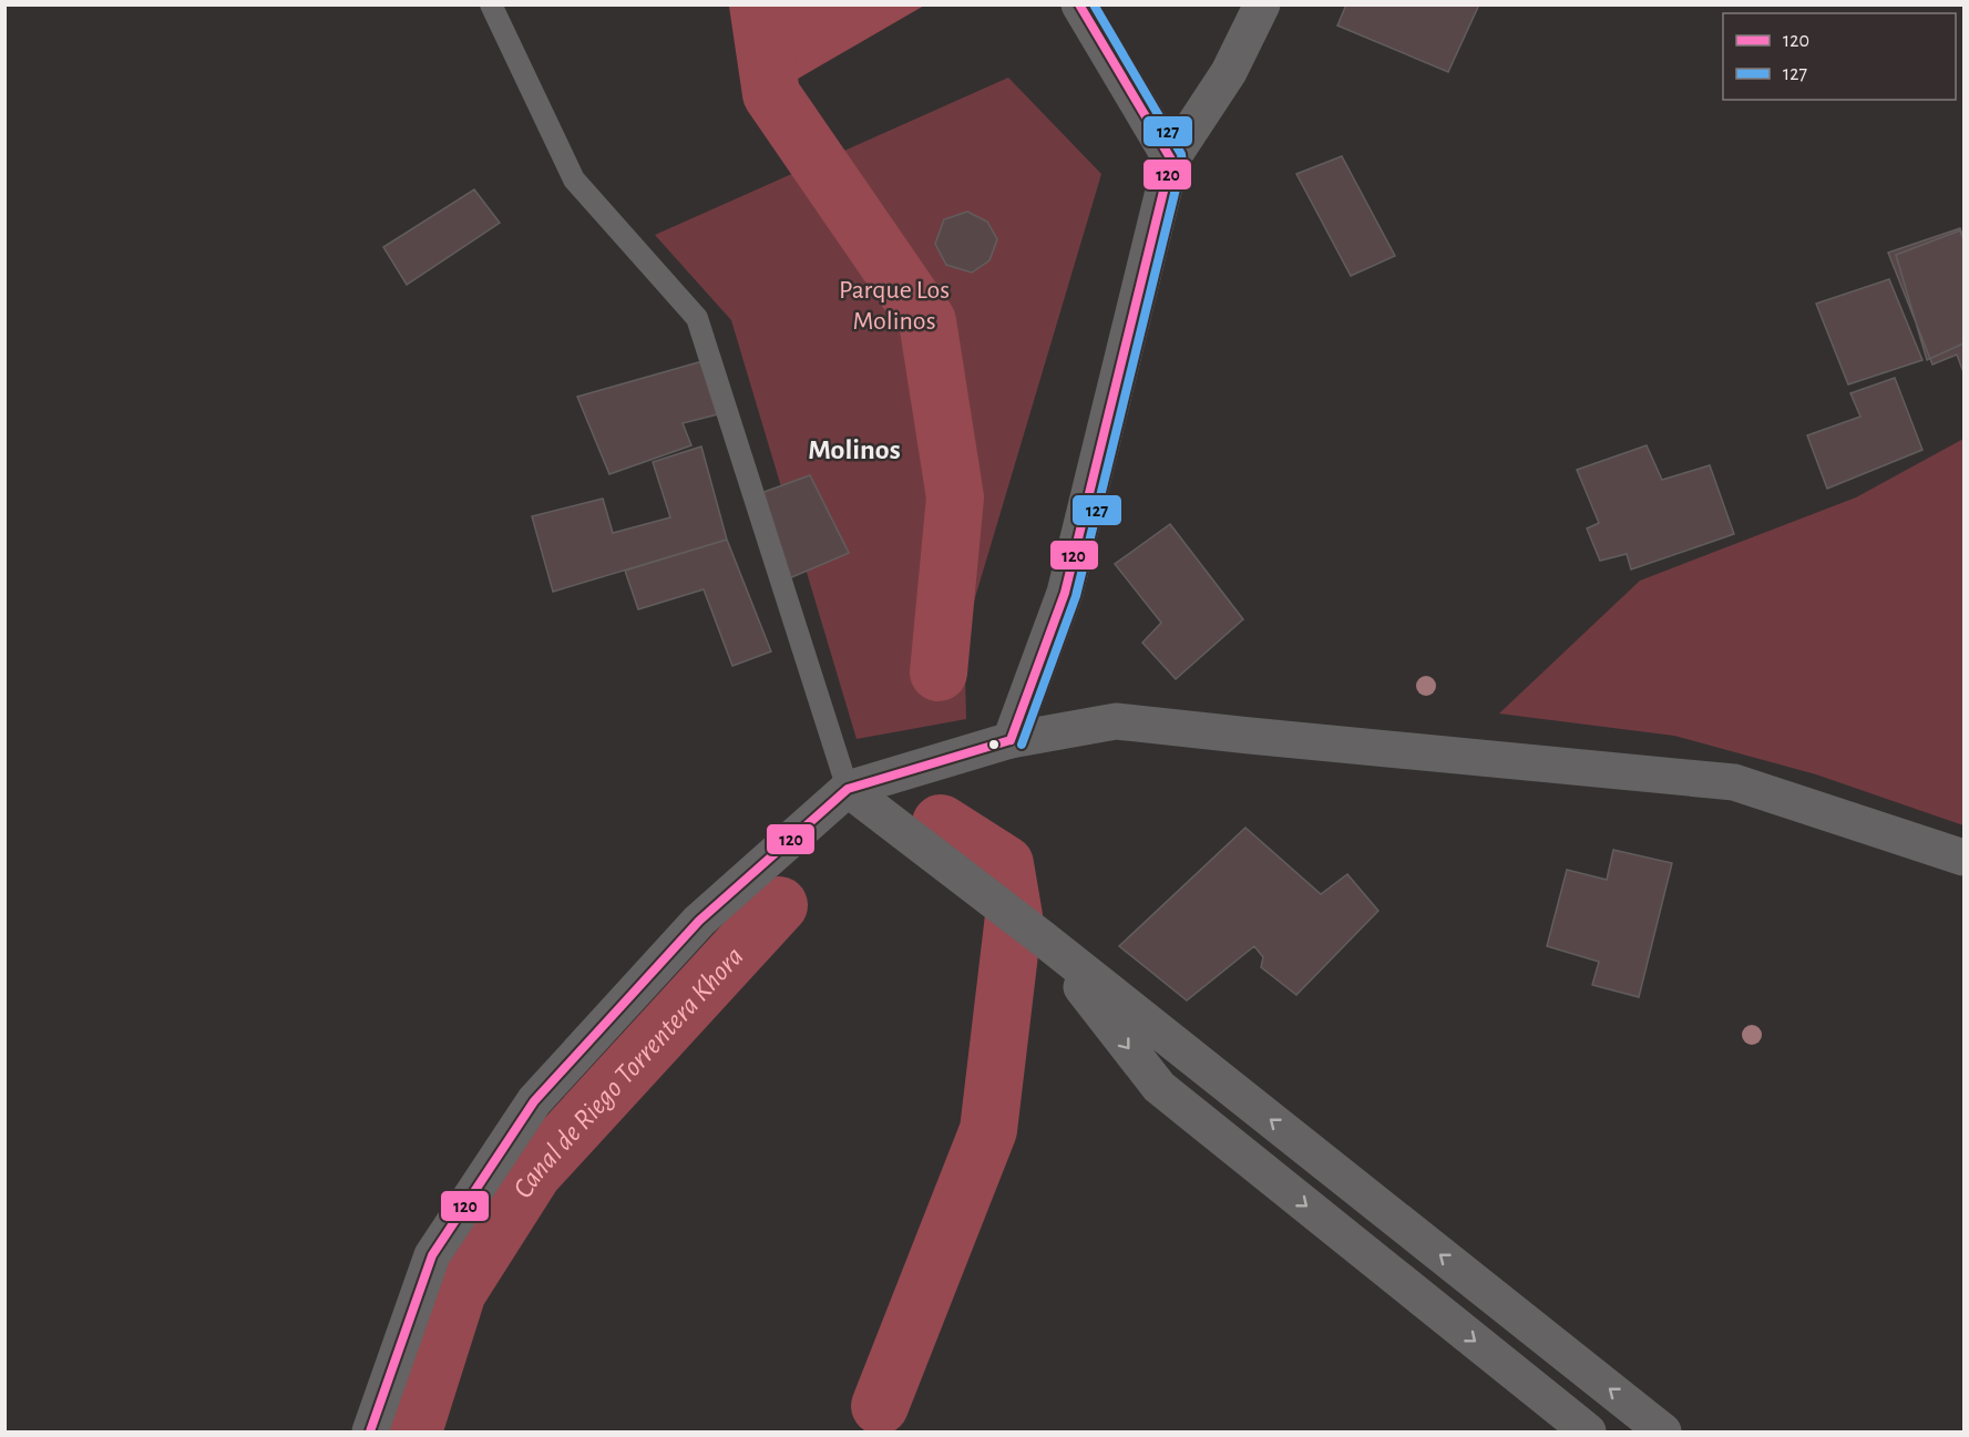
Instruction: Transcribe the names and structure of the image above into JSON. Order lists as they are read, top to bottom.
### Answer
{
  "districts": ["Molinos"],
  "water": ["Canal de Riego Torrentera Khora"],
  "parks": ["Parque Los Molinos"],
  "lines": ["transit line 120", "transit line 127"],
  "legend": ["120", "127"]
}
